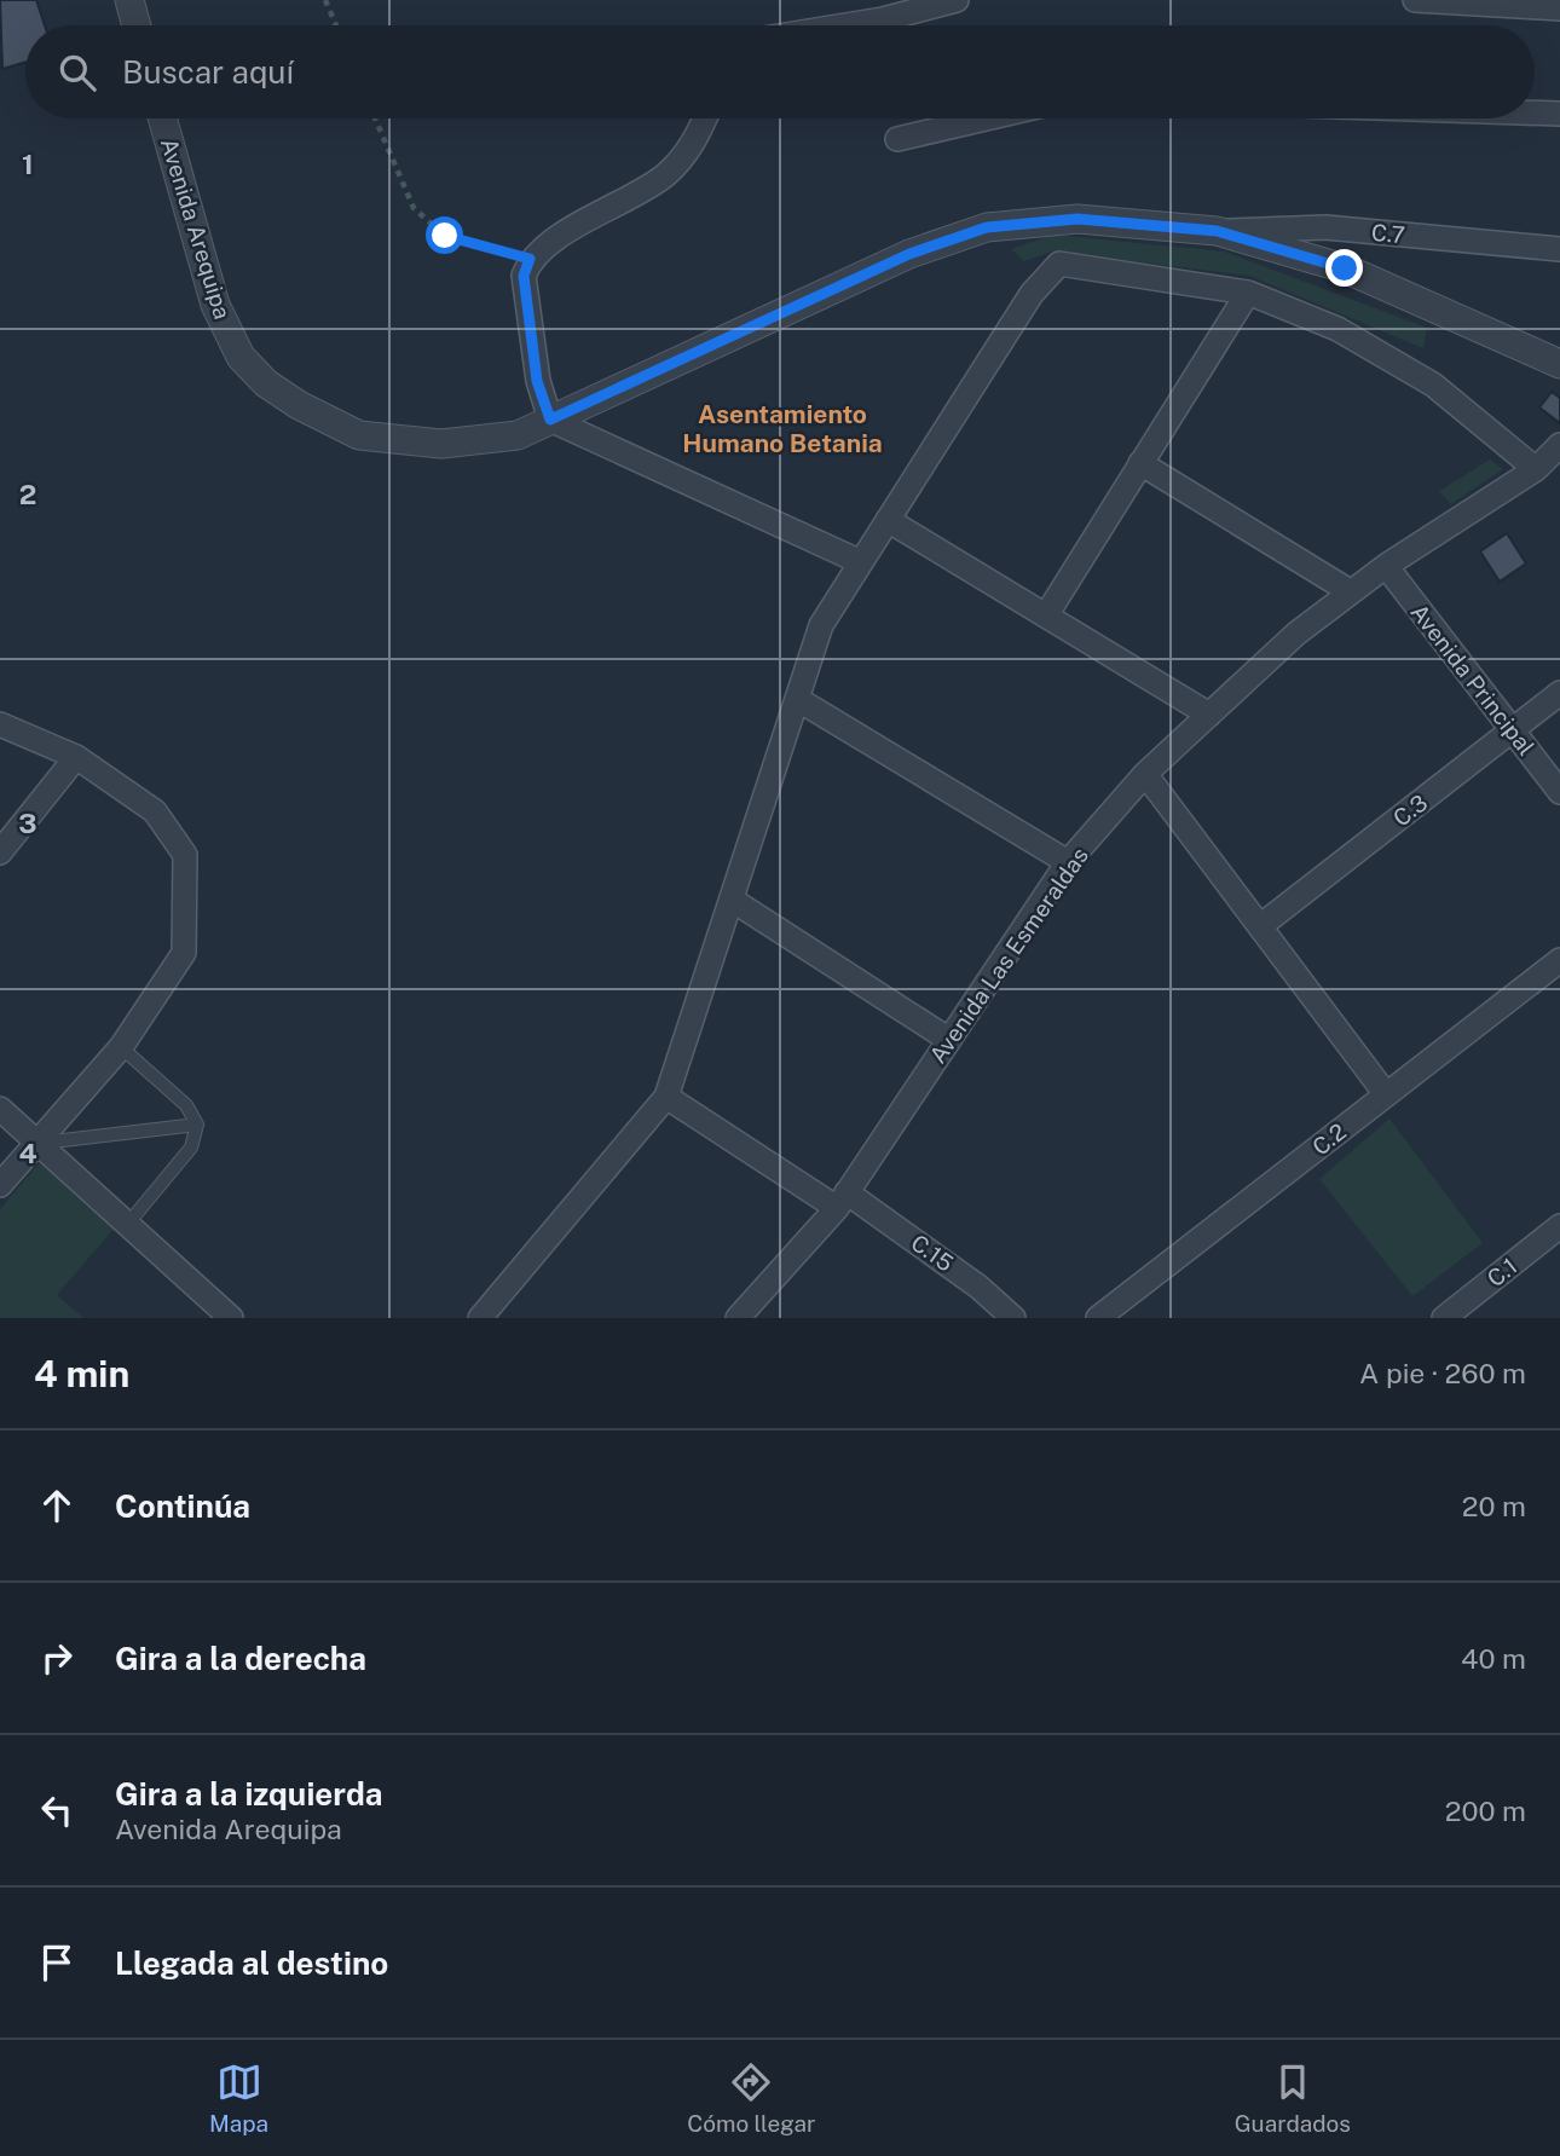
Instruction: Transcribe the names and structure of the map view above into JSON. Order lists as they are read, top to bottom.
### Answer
{
  "streets": {
    "street": [
      "Avenida Arequipa",
      "C.7",
      "Avenida Principal",
      "C.3",
      "Avenida Las Esmeraldas",
      "C.2",
      "C.15",
      "C.1"
    ]
  },
  "crossings": [
    ["Avenida Arequipa", "C.7"],
    ["Avenida Principal", "C.3"],
    ["Avenida Principal", "Avenida Las Esmeraldas"],
    ["Avenida Las Esmeraldas", "C.15"]
  ],
  "districts": ["Asentamiento Humano Betania"],
  "page": {
    "search": "Buscar aquí",
    "heading": ["4 min", "A pie · 260 m"],
    "list": [
      ["Continúa", "20 m"],
      ["Gira a la derecha", "40 m"],
      ["Gira a la izquierda", "Avenida Arequipa", "200 m"],
      "Llegada al destino"
    ],
    "nav": ["Mapa", "Cómo llegar", "Guardados"]
  },
  "grid": {
    "rows": [
      "1",
      "2",
      "3",
      "4"
    ]
  }
}
